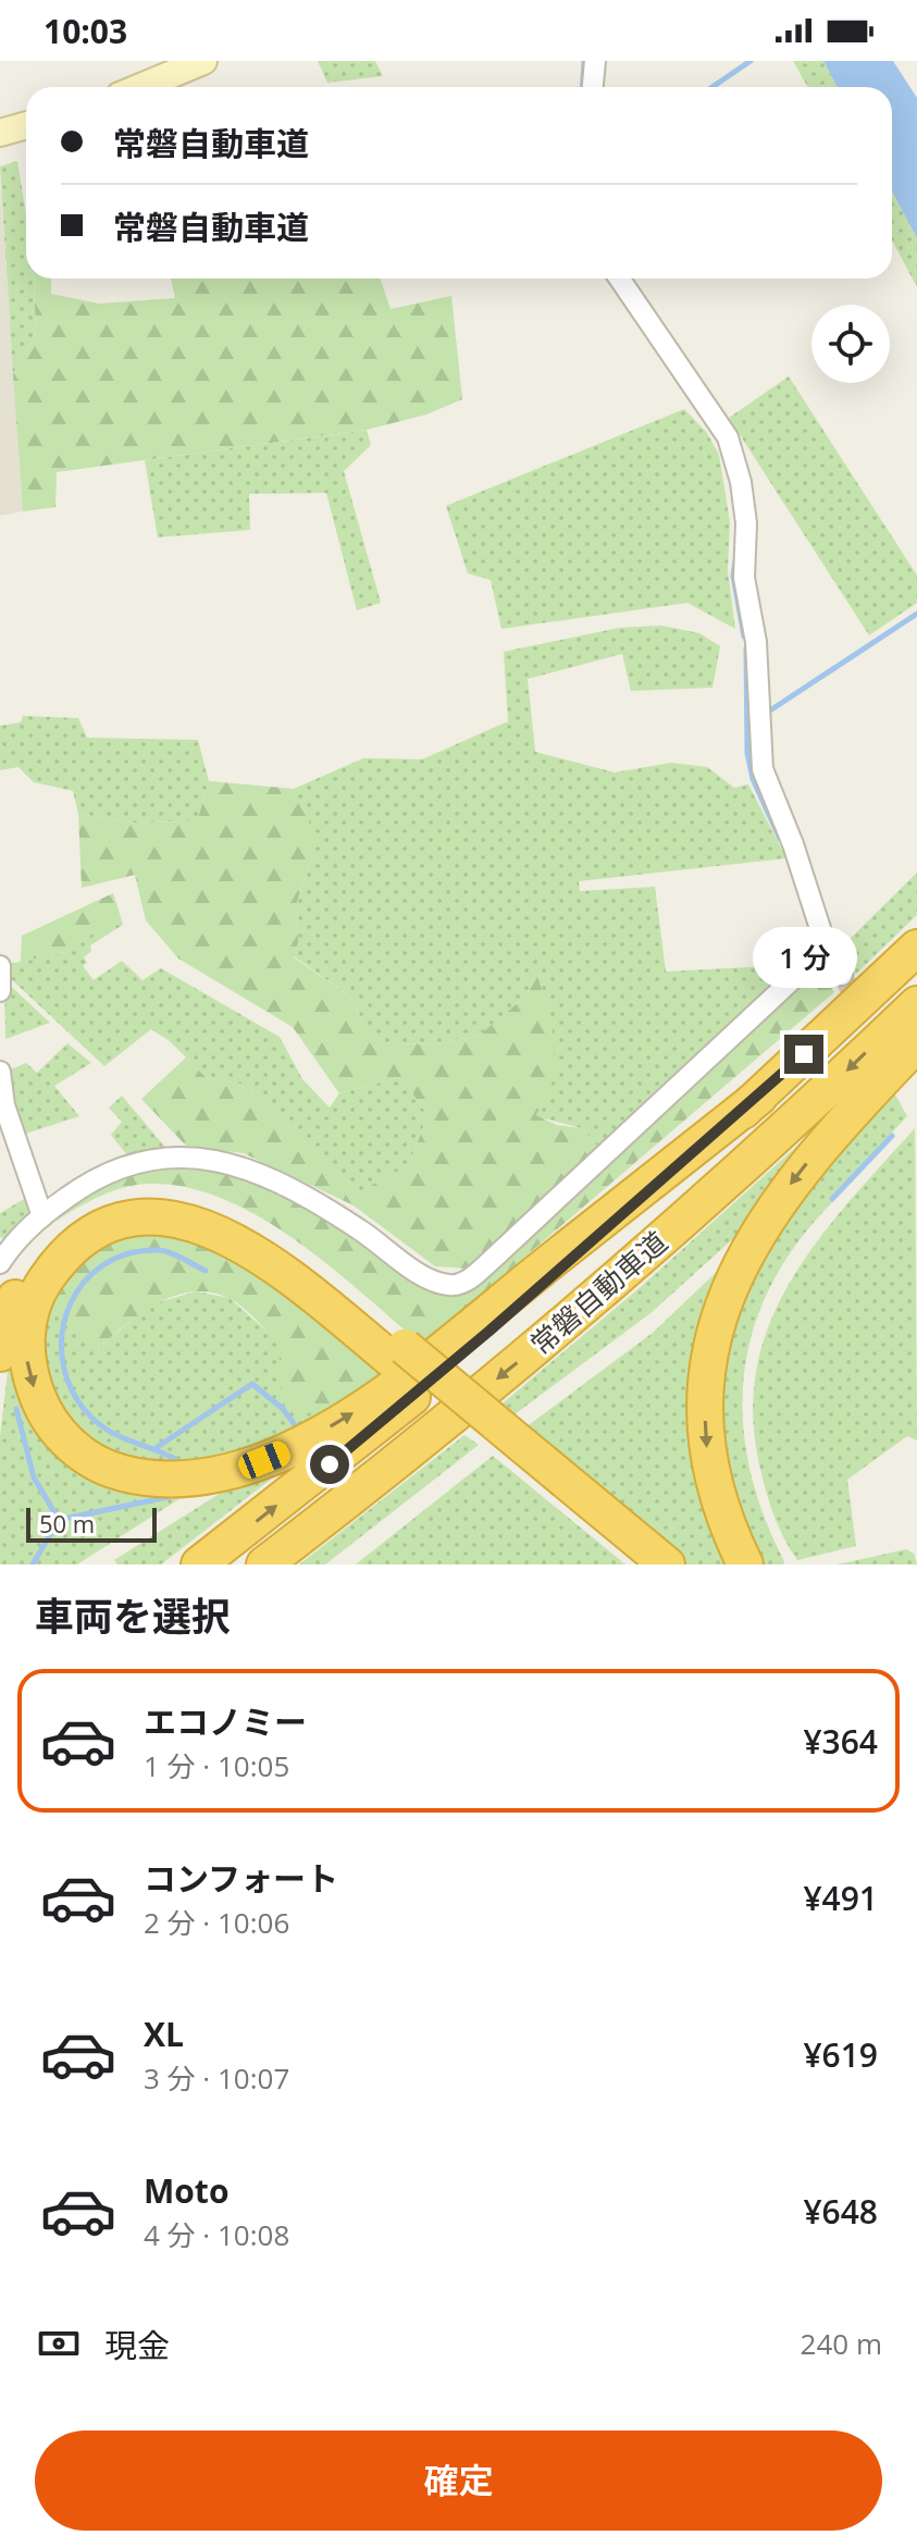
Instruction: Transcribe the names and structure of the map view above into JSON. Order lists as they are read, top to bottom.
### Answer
{
  "streets": {
    "highway": ["常磐自動車道"]
  },
  "scale_bar": "50 m",
  "page": {
    "status": "10:03",
    "banner": ["常磐自動車道", "常磐自動車道"],
    "bubble": "1 分",
    "scale": "50 m",
    "heading": "車両を選択",
    "list": [
      {
        "name": "エコノミー",
        "note": "1 分 · 10:05",
        "value": "¥364"
      },
      {
        "name": "コンフォート",
        "note": "2 分 · 10:06",
        "value": "¥491"
      },
      {
        "name": "XL",
        "note": "3 分 · 10:07",
        "value": "¥619"
      },
      {
        "name": "Moto",
        "note": "4 分 · 10:08",
        "value": "¥648"
      }
    ],
    "pay": ["現金", "240 m"],
    "buttons": "確定"
  }
}
